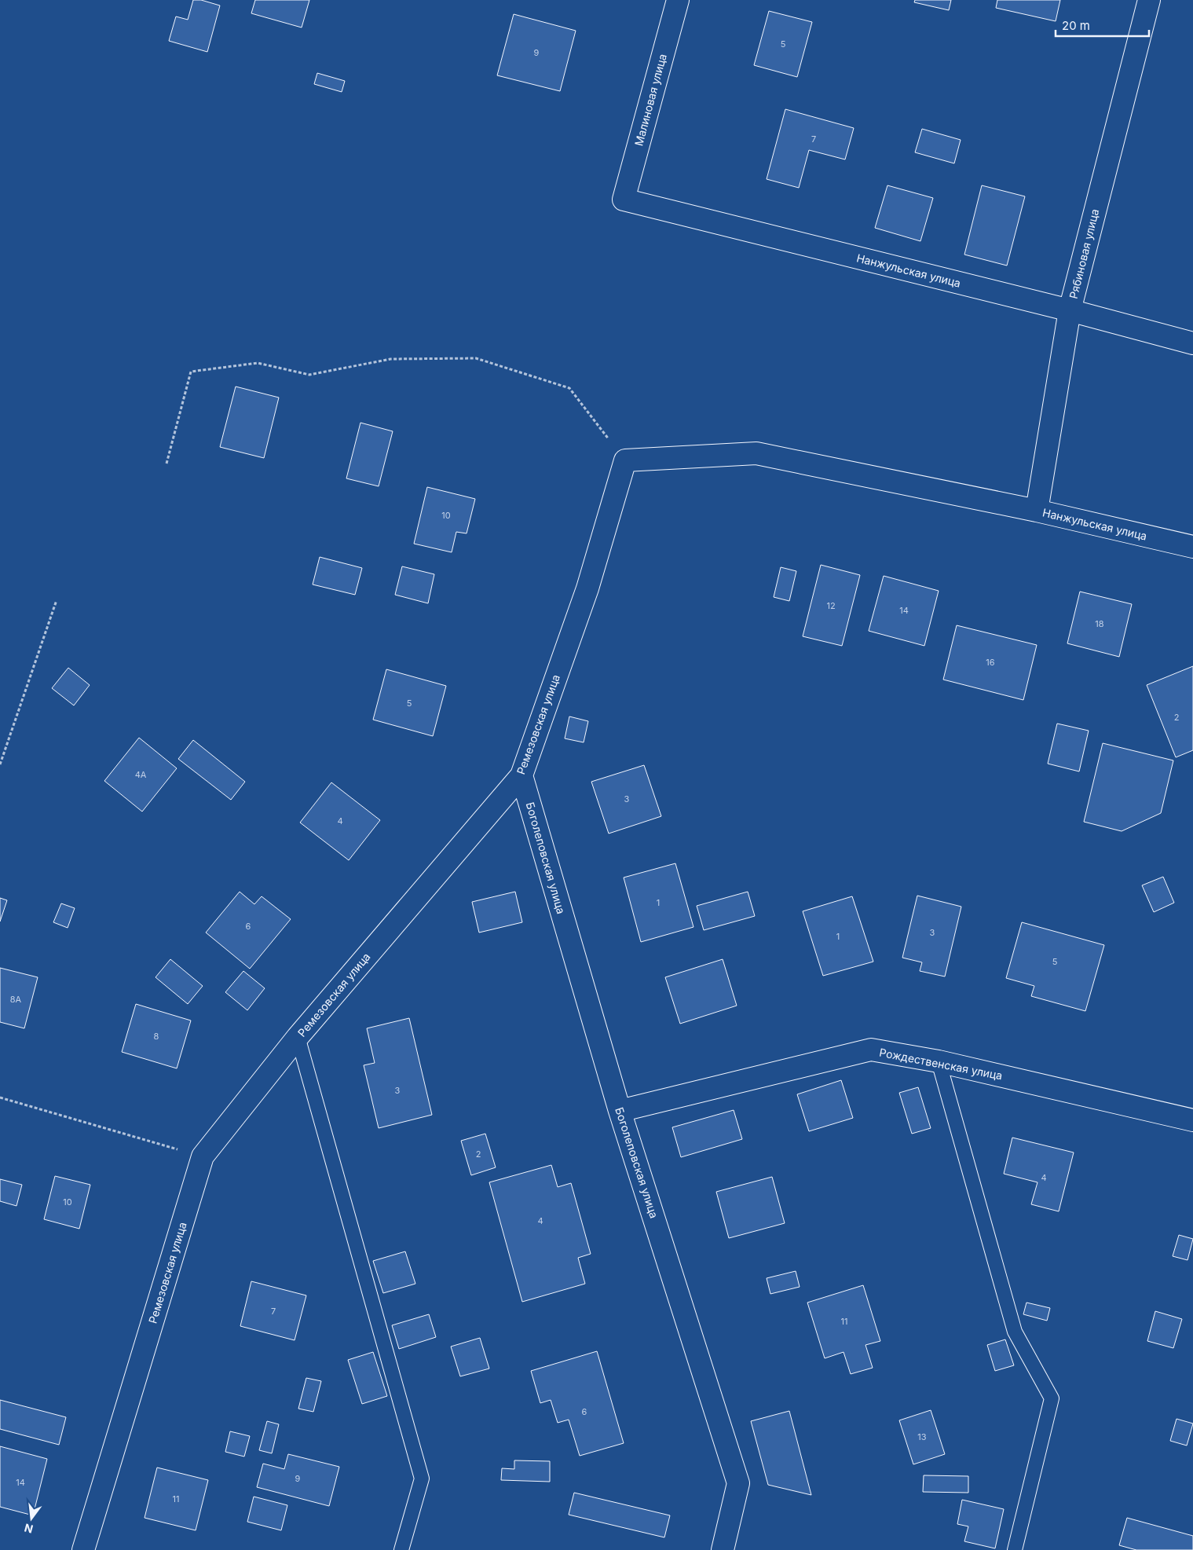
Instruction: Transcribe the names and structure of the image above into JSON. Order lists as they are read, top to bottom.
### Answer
{
  "streets": {
    "street": [
      "Малиновая улица",
      "Рябиновая улица",
      "Нанжульская улица",
      "Ремезовская улица",
      "Боголеповская улица",
      "Рождественская улица"
    ]
  },
  "crossings": [
    ["Малиновая улица", "Нанжульская улица"],
    ["Рябиновая улица", "Нанжульская улица"],
    ["Нанжульская улица", "Ремезовская улица"],
    ["Ремезовская улица", "Боголеповская улица"],
    ["Боголеповская улица", "Рождественская улица"]
  ],
  "house_numbers": [
    "5",
    "9",
    "7",
    "10",
    "12",
    "14",
    "18",
    "16",
    "5",
    "2",
    "4А",
    "3",
    "4",
    "1",
    "6",
    "3",
    "1",
    "5",
    "8А",
    "8",
    "3",
    "2",
    "4",
    "10",
    "4",
    "7",
    "11",
    "6",
    "13",
    "9",
    "14",
    "11"
  ],
  "scale_bar": "20 m",
  "north": "bottom"
}
